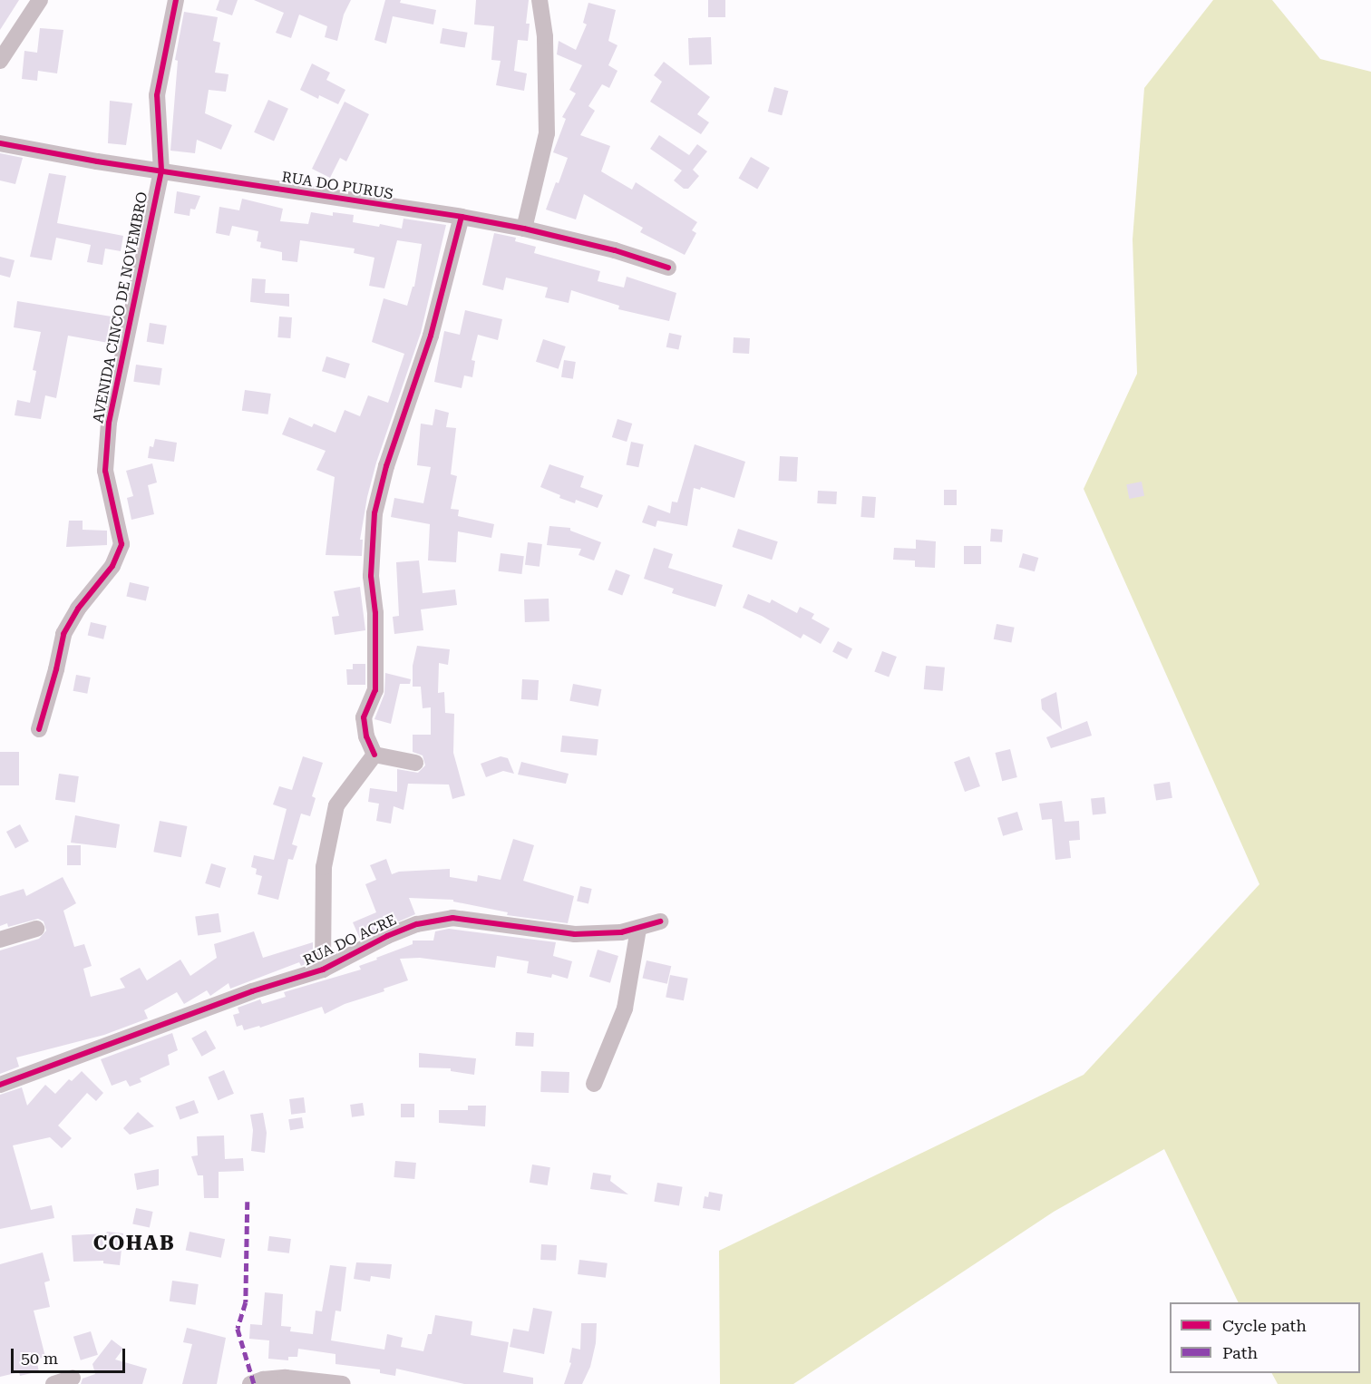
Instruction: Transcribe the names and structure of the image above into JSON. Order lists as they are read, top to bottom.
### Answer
{
  "streets": {
    "street": ["RUA DO PURUS", "AVENIDA CINCO DE NOVEMBRO", "RUA DO ACRE"]
  },
  "crossings": [
    ["RUA DO PURUS", "AVENIDA CINCO DE NOVEMBRO"]
  ],
  "districts": ["COHAB"],
  "legend": ["Cycle path", "Path"],
  "scale_bar": "50 m"
}
